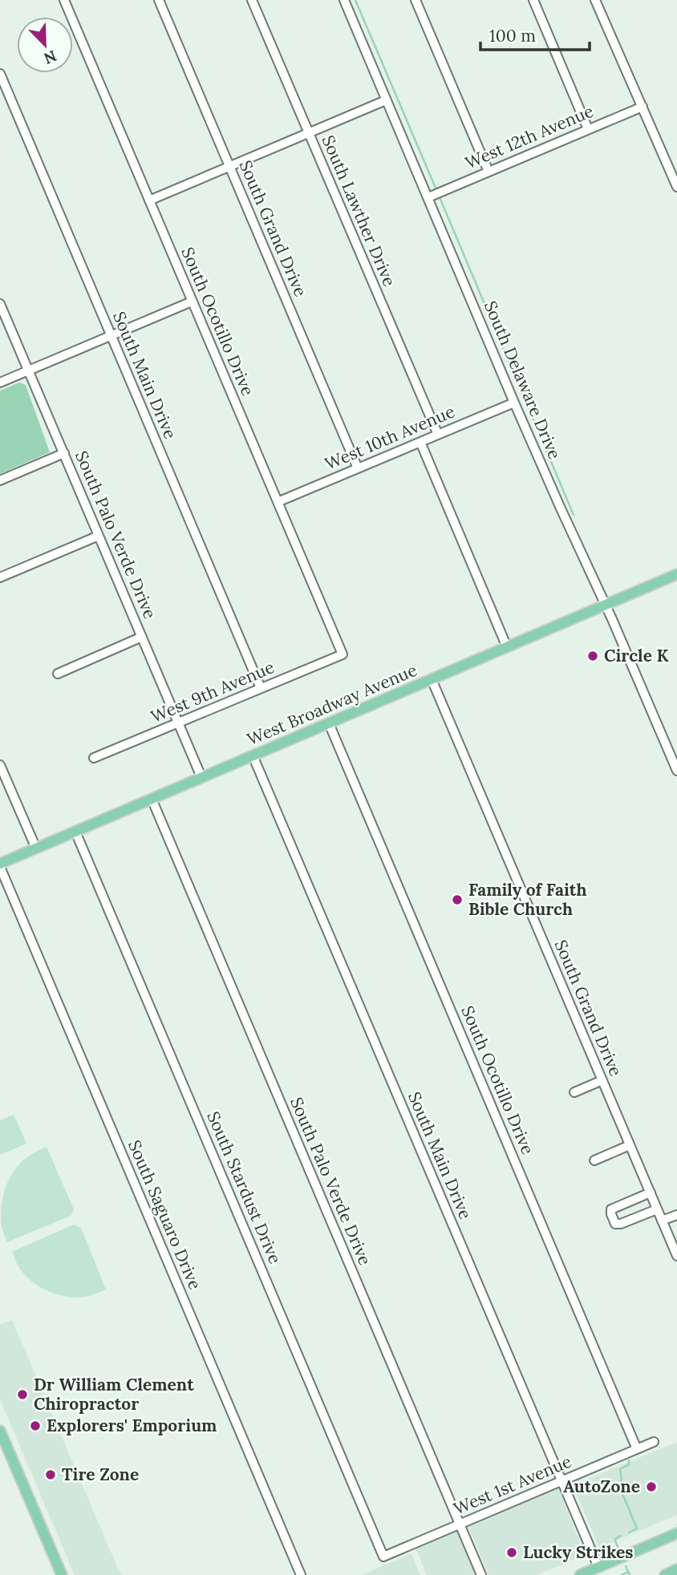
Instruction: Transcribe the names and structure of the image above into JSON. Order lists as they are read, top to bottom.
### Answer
{
  "streets": {
    "main road": ["West Broadway Avenue"],
    "street": [
      "West 12th Avenue",
      "South Lawther Drive",
      "South Grand Drive",
      "South Ocotillo Drive",
      "South Main Drive",
      "South Delaware Drive",
      "West 10th Avenue",
      "South Palo Verde Drive",
      "West 9th Avenue",
      "South Stardust Drive",
      "South Saguaro Drive",
      "West 1st Avenue"
    ]
  },
  "crossings": [
    ["West 12th Avenue", "South Delaware Drive"],
    ["South Lawther Drive", "West 10th Avenue"],
    ["South Grand Drive", "West 10th Avenue"],
    ["South Grand Drive", "West Broadway Avenue"],
    ["South Ocotillo Drive", "West 10th Avenue"],
    ["South Ocotillo Drive", "West 9th Avenue"],
    ["South Ocotillo Drive", "West Broadway Avenue"],
    ["South Ocotillo Drive", "West 1st Avenue"],
    ["South Main Drive", "West 9th Avenue"],
    ["South Main Drive", "West Broadway Avenue"],
    ["South Main Drive", "West 1st Avenue"],
    ["South Delaware Drive", "West 10th Avenue"],
    ["South Delaware Drive", "West Broadway Avenue"],
    ["South Palo Verde Drive", "West 9th Avenue"],
    ["South Palo Verde Drive", "West Broadway Avenue"],
    ["South Palo Verde Drive", "West 1st Avenue"],
    ["West Broadway Avenue", "South Stardust Drive"],
    ["West Broadway Avenue", "South Saguaro Drive"],
    ["South Stardust Drive", "West 1st Avenue"]
  ],
  "places": [
    "Circle K",
    "Family of Faith Bible Church",
    "Dr William Clement Chiropractor",
    "Explorers' Emporium",
    "Tire Zone",
    "AutoZone",
    "Lucky Strikes"
  ],
  "scale_bar": "100 m",
  "north": "bottom right"
}
